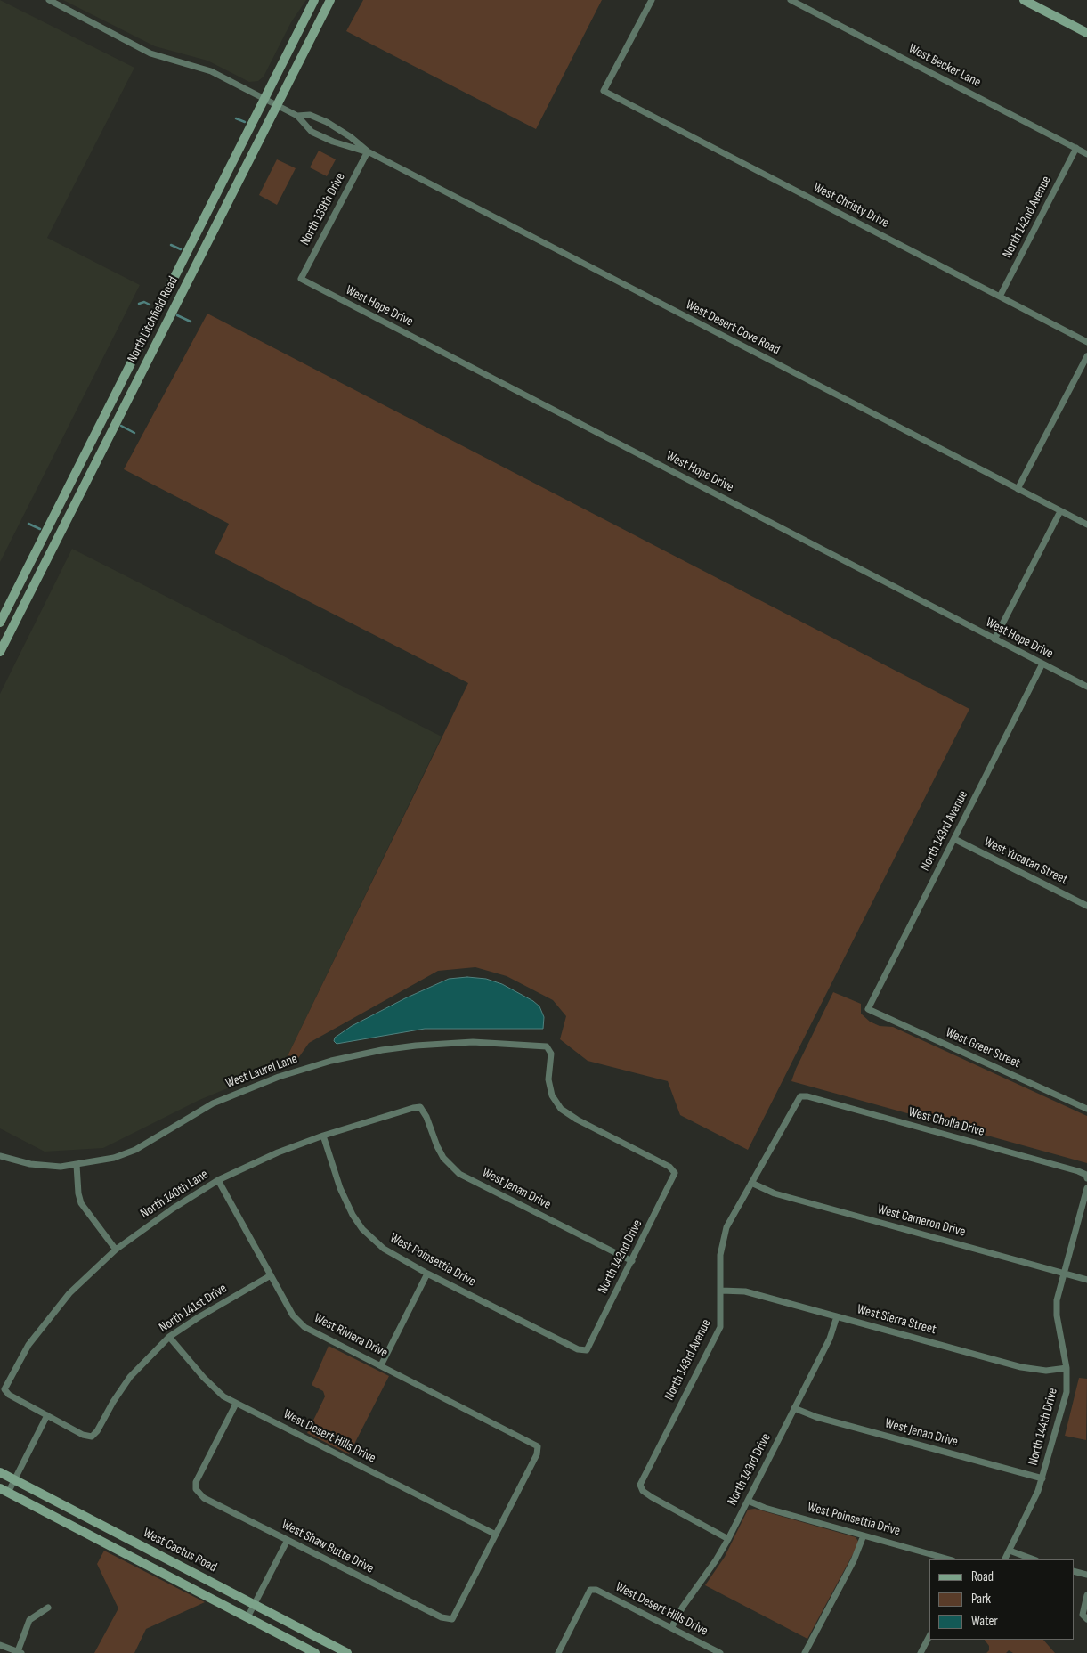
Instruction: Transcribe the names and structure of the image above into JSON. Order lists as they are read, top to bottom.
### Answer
{
  "streets": {
    "main road": ["North Litchfield Road", "West Cactus Road"],
    "street": [
      "West Becker Lane",
      "West Christy Drive",
      "North 139th Drive",
      "North 142nd Avenue",
      "West Hope Drive",
      "West Desert Cove Road",
      "North 143rd Avenue",
      "West Yucatan Street",
      "West Greer Street",
      "West Laurel Lane",
      "West Cholla Drive",
      "West Jenan Drive",
      "North 140th Lane",
      "West Cameron Drive",
      "North 142nd Drive",
      "West Poinsettia Drive",
      "North 141st Drive",
      "West Sierra Street",
      "West Riviera Drive",
      "North 144th Drive",
      "West Desert Hills Drive",
      "North 143rd Drive",
      "West Shaw Butte Drive"
    ]
  },
  "crossings": [
    ["West Becker Lane", "North 142nd Avenue"],
    ["West Christy Drive", "North 142nd Avenue"],
    ["North 139th Drive", "West Hope Drive"],
    ["North 139th Drive", "West Desert Cove Road"],
    ["West Hope Drive", "North 143rd Avenue"],
    ["North Litchfield Road", "West Desert Cove Road"],
    ["North 143rd Avenue", "West Yucatan Street"],
    ["North 143rd Avenue", "West Greer Street"],
    ["North 143rd Avenue", "West Cholla Drive"],
    ["North 143rd Avenue", "West Cameron Drive"],
    ["North 143rd Avenue", "West Sierra Street"],
    ["North 143rd Avenue", "North 143rd Drive"],
    ["West Laurel Lane", "North 142nd Drive"],
    ["West Jenan Drive", "North 140th Lane"],
    ["West Jenan Drive", "North 142nd Drive"],
    ["West Jenan Drive", "North 144th Drive"],
    ["West Jenan Drive", "North 143rd Drive"],
    ["North 140th Lane", "West Poinsettia Drive"],
    ["North 140th Lane", "North 141st Drive"],
    ["North 140th Lane", "West Riviera Drive"],
    ["West Cameron Drive", "North 144th Drive"],
    ["North 142nd Drive", "West Poinsettia Drive"],
    ["West Poinsettia Drive", "North 143rd Drive"],
    ["North 141st Drive", "West Riviera Drive"],
    ["North 141st Drive", "West Desert Hills Drive"],
    ["West Sierra Street", "North 144th Drive"],
    ["West Sierra Street", "North 143rd Drive"],
    ["West Riviera Drive", "West Desert Hills Drive"],
    ["West Riviera Drive", "West Shaw Butte Drive"],
    ["West Desert Hills Drive", "North 143rd Drive"],
    ["West Desert Hills Drive", "West Shaw Butte Drive"]
  ],
  "legend": ["Road", "Park", "Water"]
}
